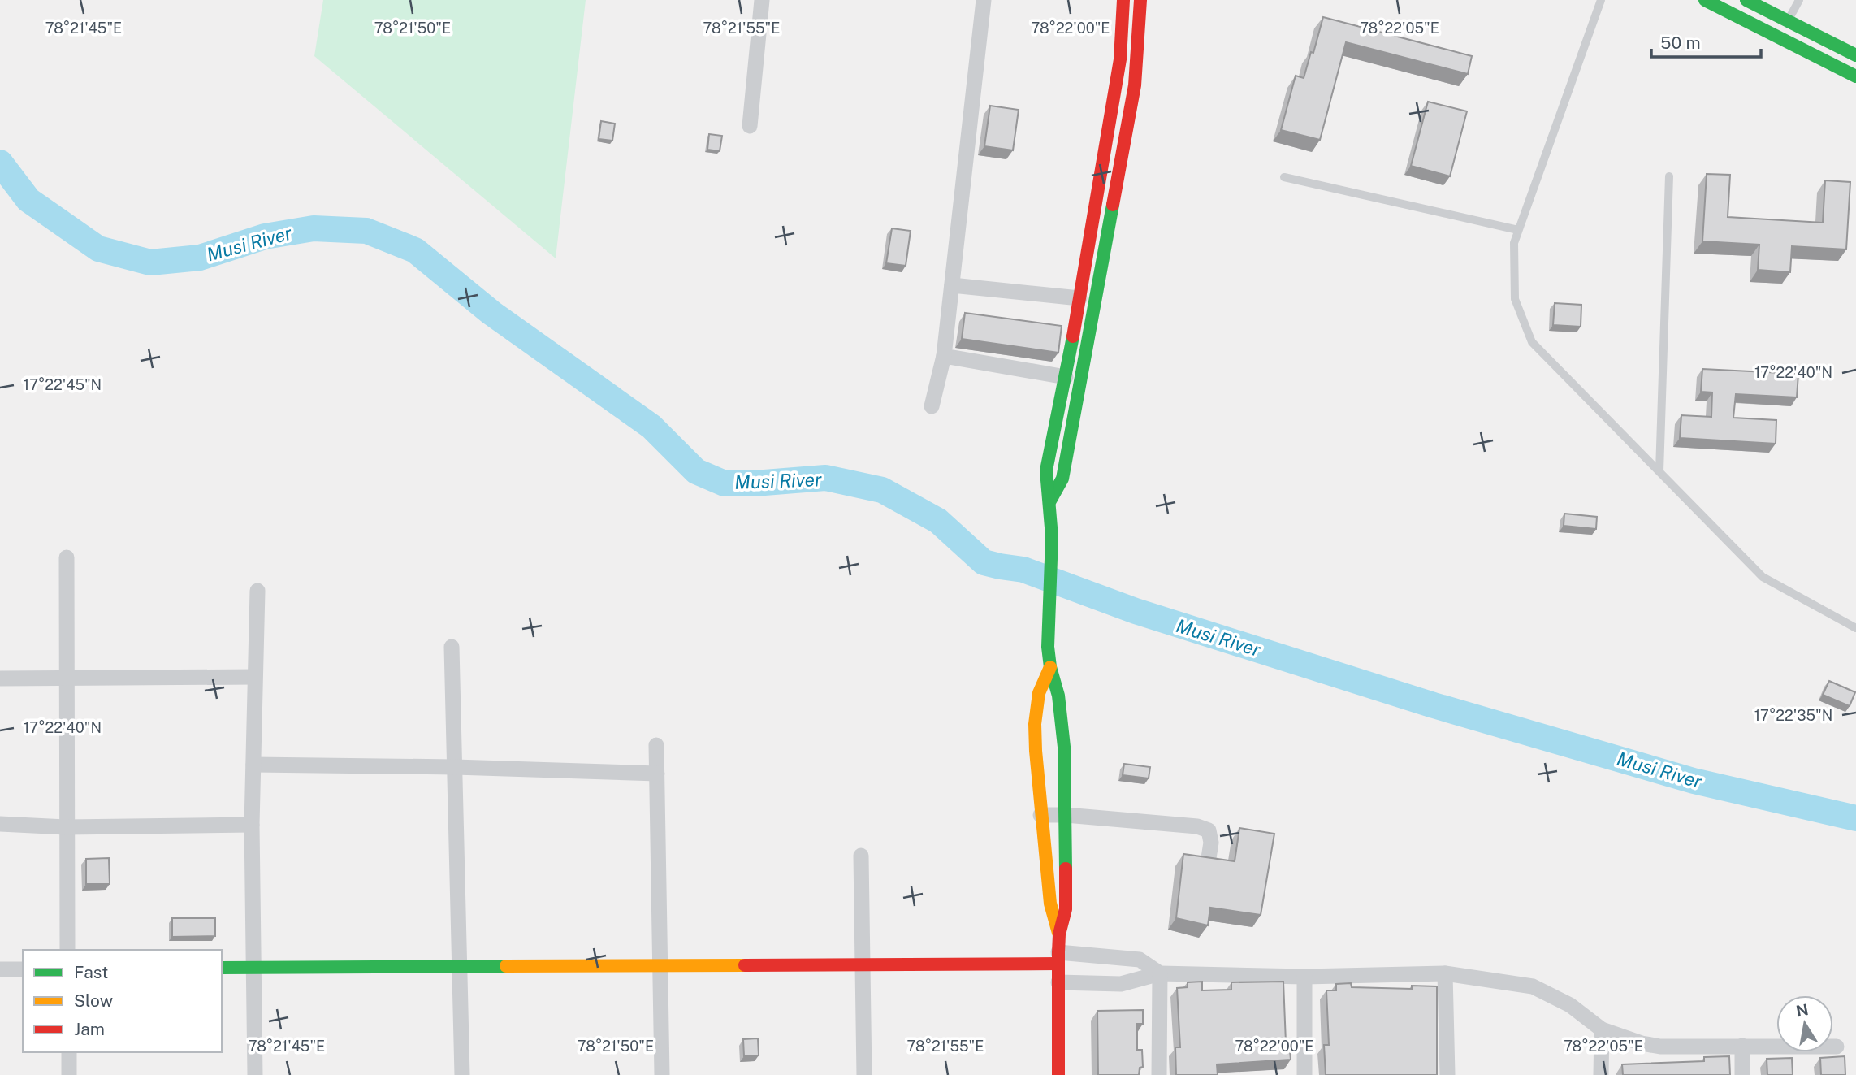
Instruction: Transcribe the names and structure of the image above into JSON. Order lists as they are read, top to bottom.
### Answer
{
  "water": ["Musi River"],
  "legend": ["Fast", "Slow", "Jam"],
  "scale_bar": "50 m",
  "north": "top",
  "coordinates": [
    "78°21'45\"E",
    "78°21'50\"E",
    "78°21'55\"E",
    "78°22'00\"E",
    "78°22'05\"E",
    "17°22'40\"N",
    "17°22'45\"N",
    "17°22'35\"N"
  ]
}
